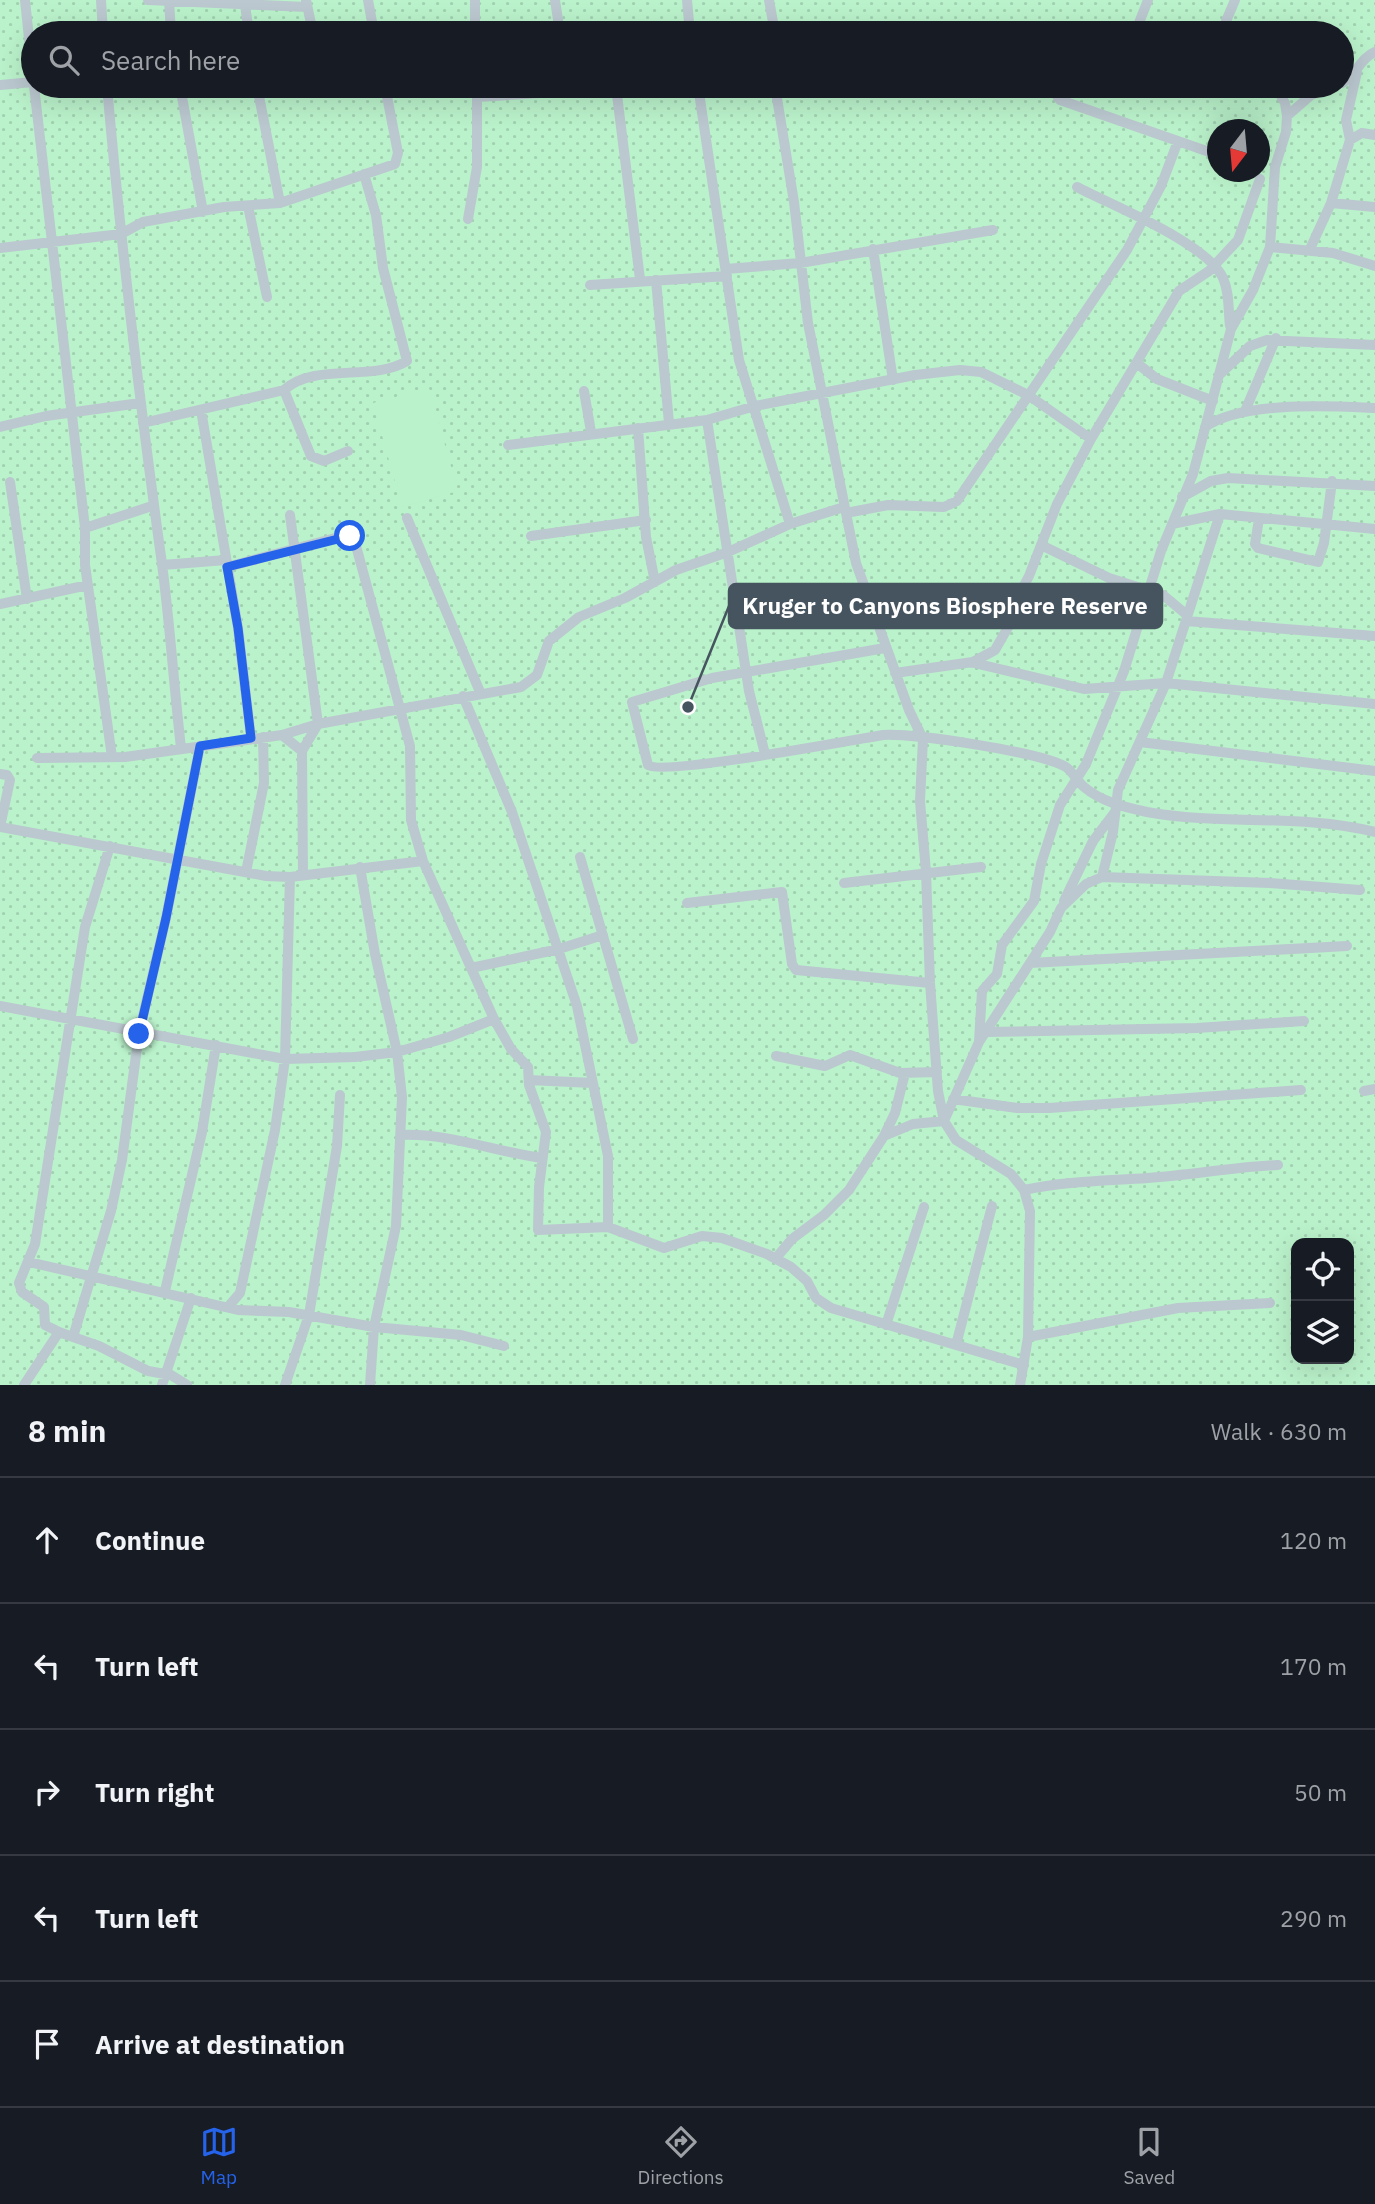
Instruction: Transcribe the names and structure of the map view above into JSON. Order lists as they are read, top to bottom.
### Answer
{
  "places": ["Kruger to Canyons Biosphere Reserve"],
  "north": "bottom",
  "page": {
    "search": "Search here",
    "heading": ["8 min", "Walk · 630 m"],
    "list": [
      ["Continue", "120 m"],
      ["Turn left", "170 m"],
      ["Turn right", "50 m"],
      ["Turn left", "290 m"],
      "Arrive at destination"
    ],
    "nav": ["Map", "Directions", "Saved"]
  }
}
